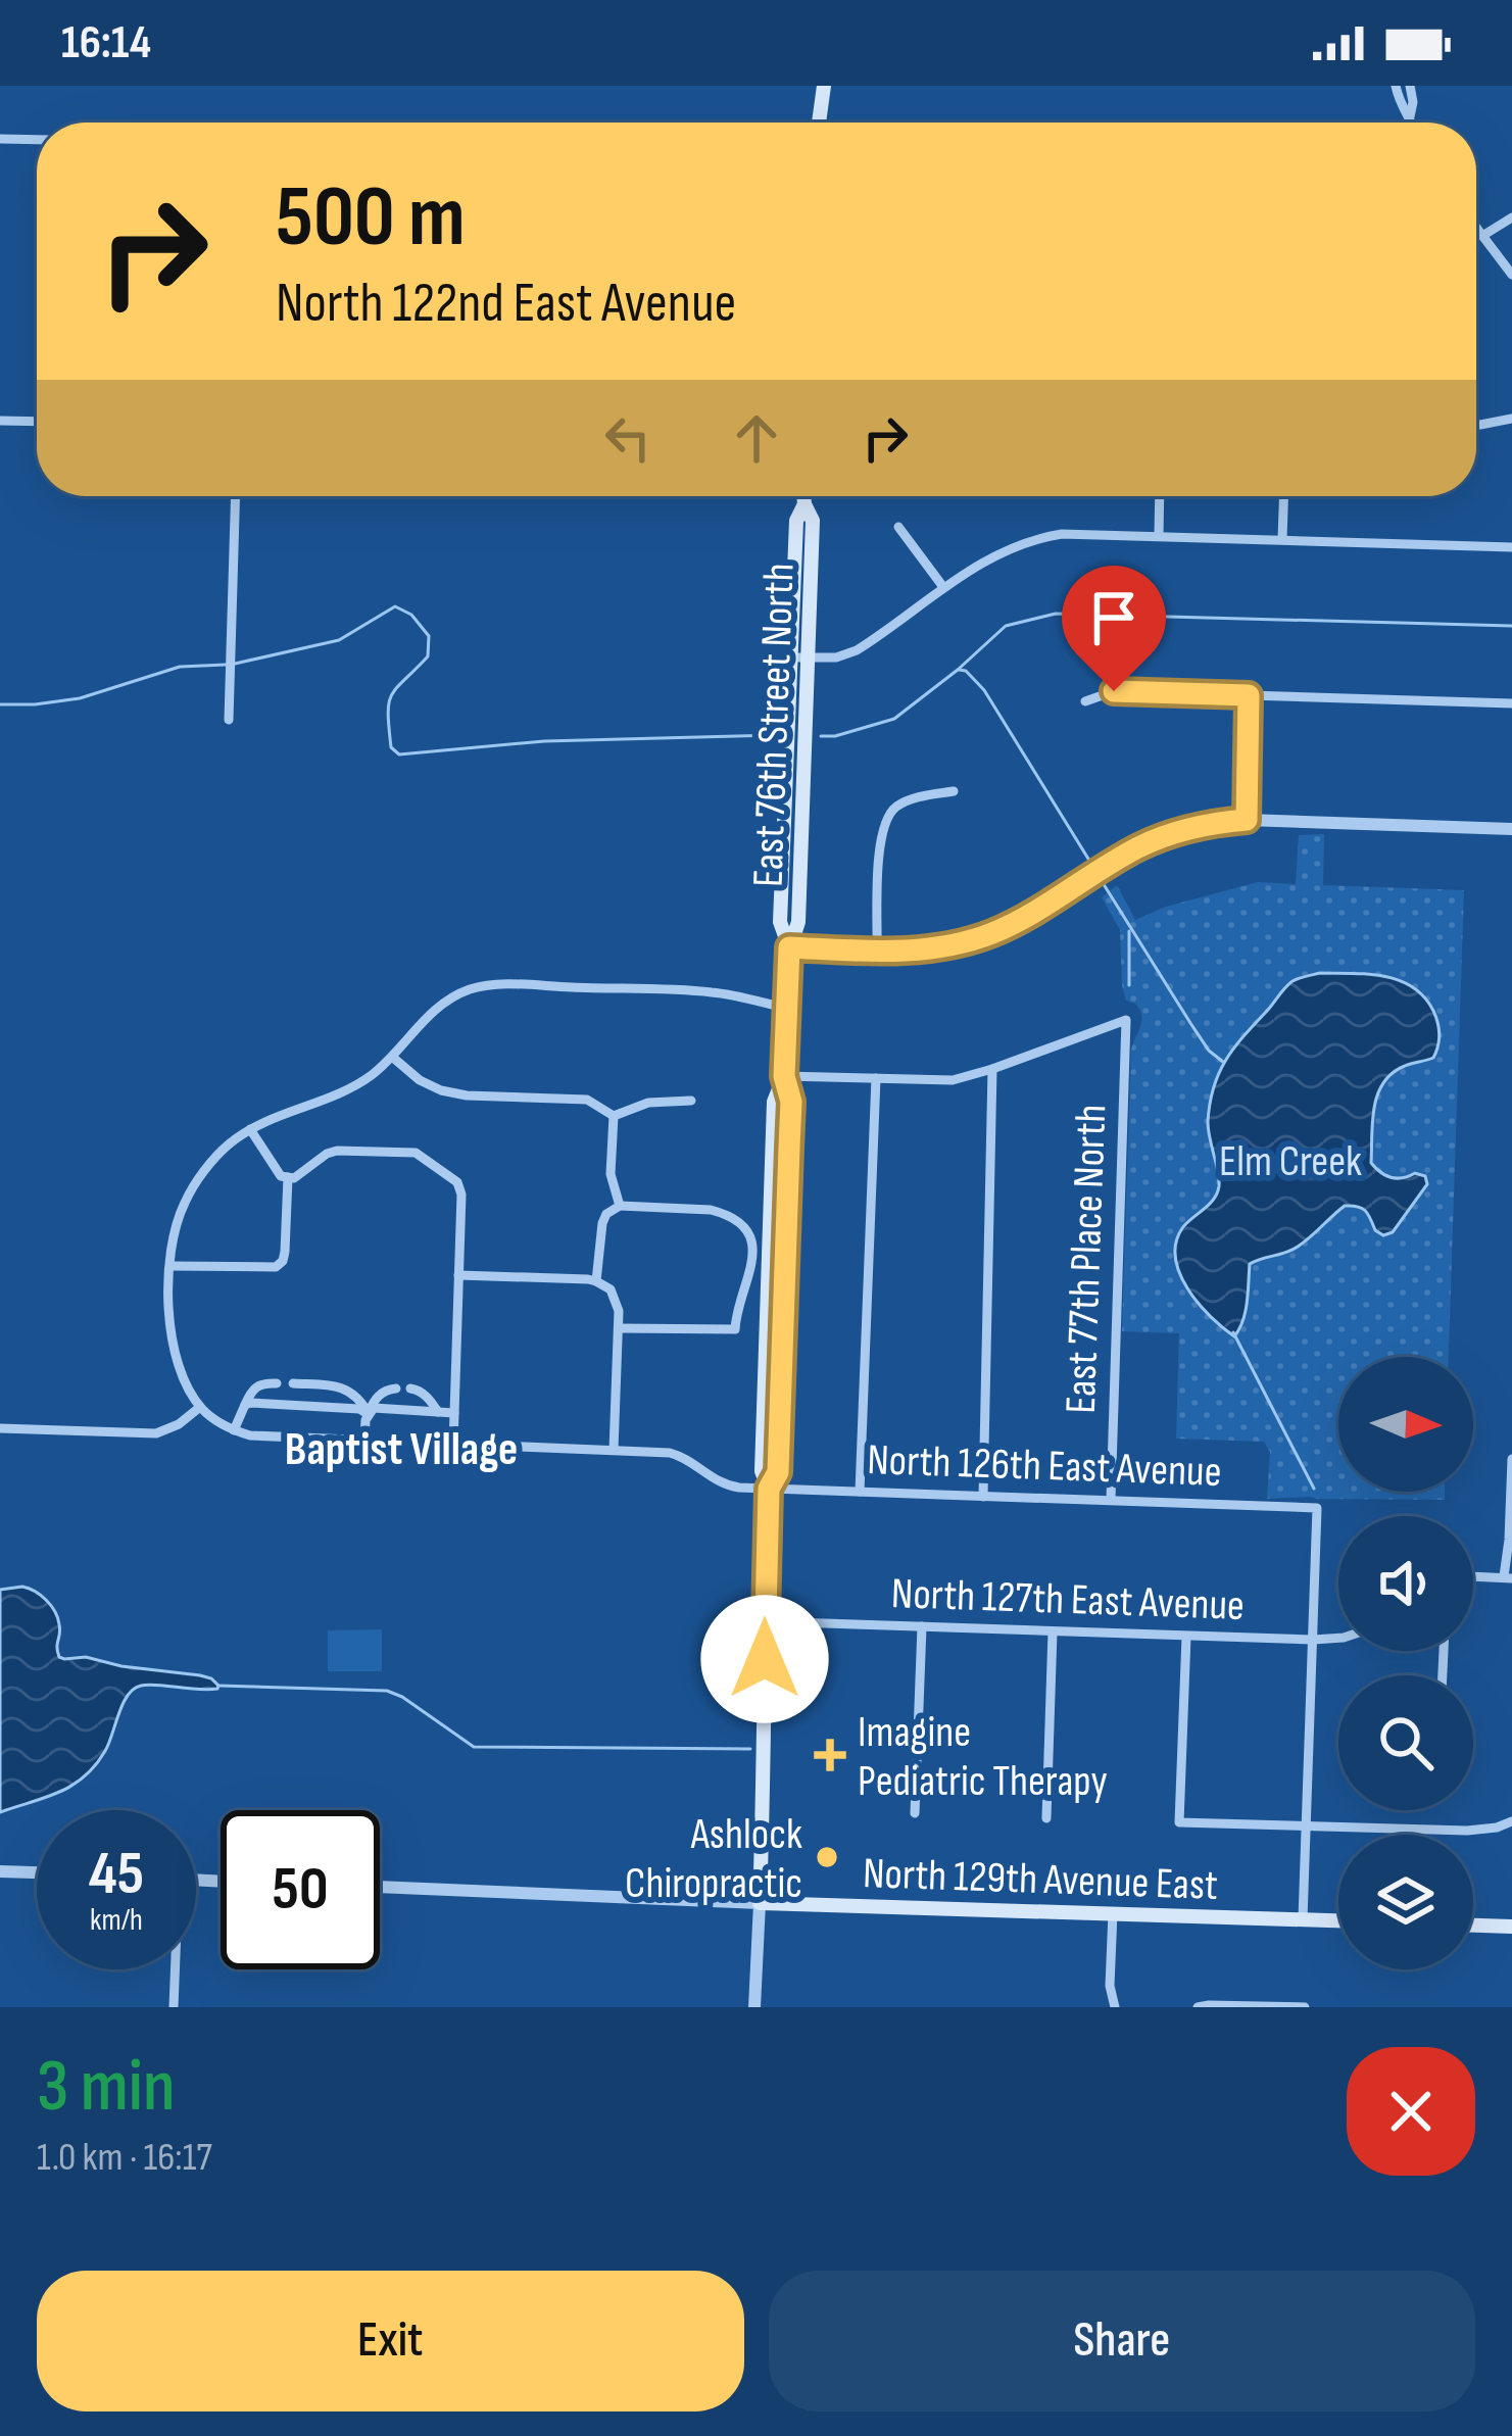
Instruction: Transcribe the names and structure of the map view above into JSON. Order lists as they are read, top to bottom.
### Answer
{
  "streets": {
    "main road": ["East 76th Street North", "North 129th Avenue East"],
    "street": ["East 77th Place North", "North 126th East Avenue", "North 127th East Avenue"]
  },
  "crossings": [
    ["East 76th Street North", "North 126th East Avenue"],
    ["East 76th Street North", "North 127th East Avenue"],
    ["East 76th Street North", "North 129th Avenue East"],
    ["East 77th Place North", "North 126th East Avenue"],
    ["North 126th East Avenue", "North 127th East Avenue"]
  ],
  "districts": ["Baptist Village"],
  "parks": ["Elm Creek"],
  "places": {
    "health": ["Imagine Pediatric Therapy"],
    "other": ["Ashlock Chiropractic"]
  },
  "north": "right",
  "page": {
    "status": "16:14",
    "turn": ["500 m", "North 122nd East Avenue"],
    "speed": "45 km/h",
    "limit": "50",
    "heading": ["3 min", "1.0 km · 16:17"],
    "buttons": ["Exit", "Share"]
  }
}
